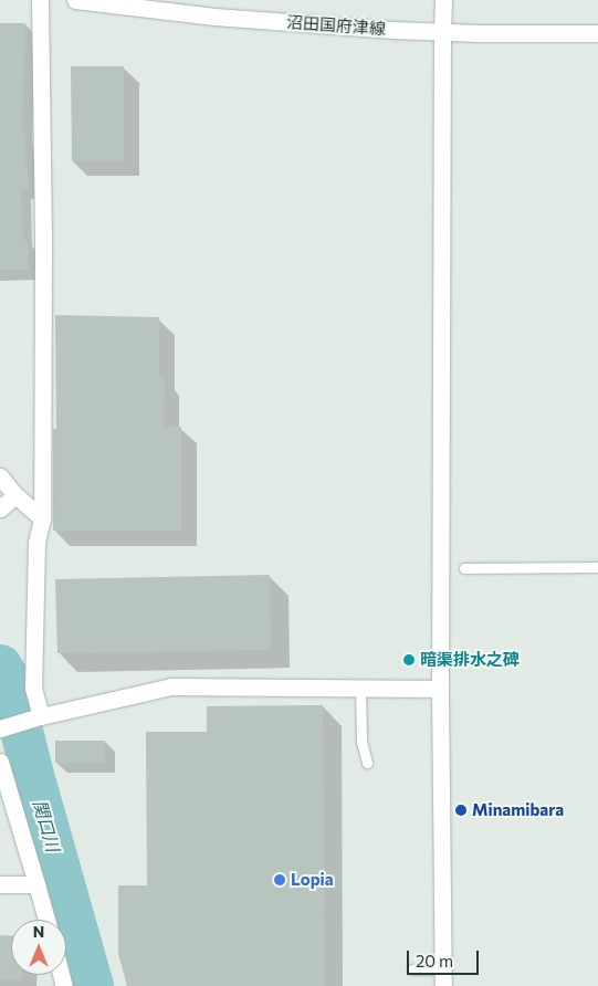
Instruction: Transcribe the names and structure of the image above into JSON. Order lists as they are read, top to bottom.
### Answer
{
  "streets": {
    "street": ["沼田国府津線"]
  },
  "water": ["関口川"],
  "places": ["暗渠排水之碑", "Minamibara", "Lopia"],
  "scale_bar": "20 m",
  "north": "top"
}
